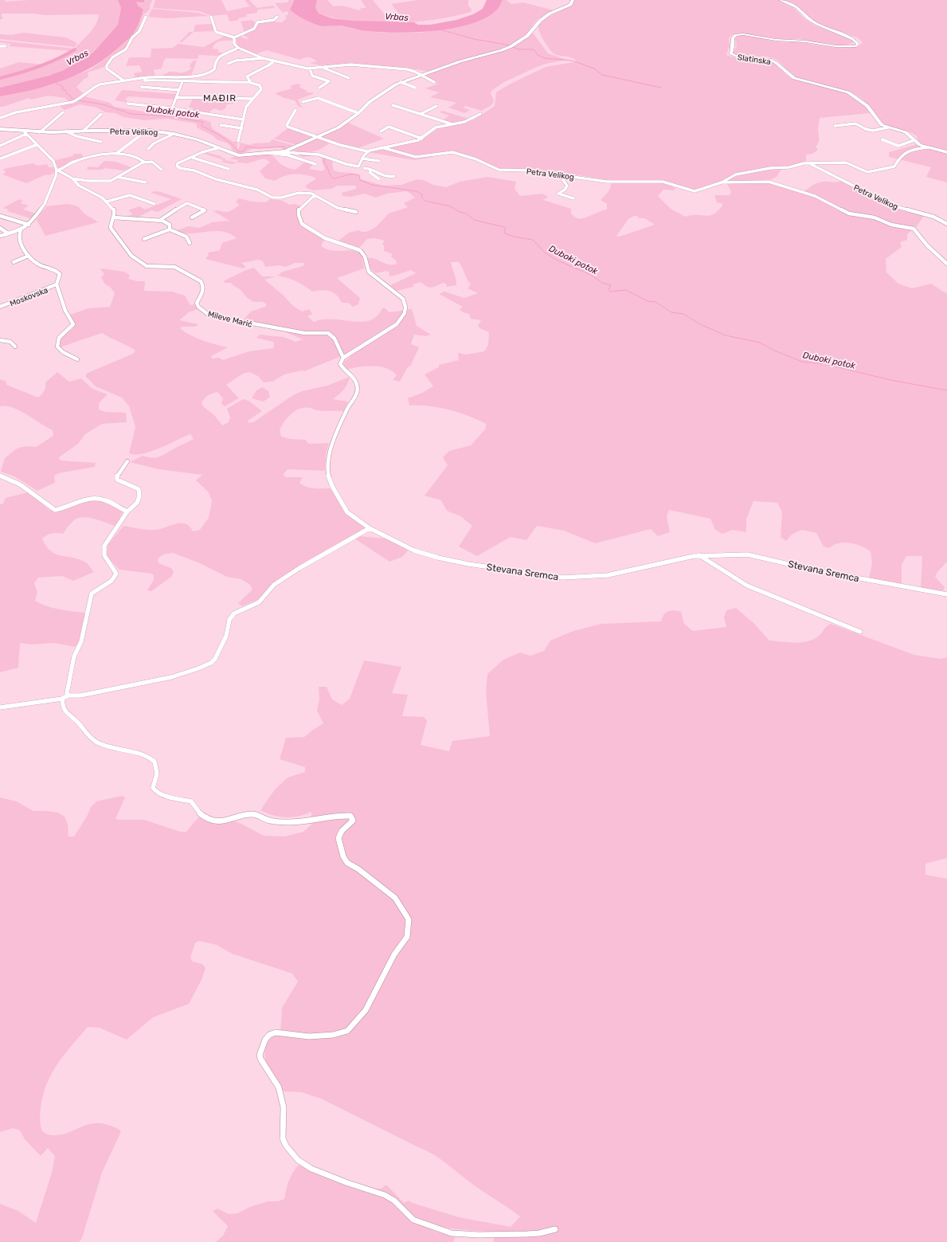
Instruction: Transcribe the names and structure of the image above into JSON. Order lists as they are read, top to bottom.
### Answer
{
  "streets": {
    "street": [
      "Slatinska",
      "Petra Velikog",
      "Moskovska",
      "Mileve Marić",
      "Stevana Sremca"
    ]
  },
  "crossings": [
    ["Slatinska", "Petra Velikog"],
    ["Mileve Marić", "Stevana Sremca"]
  ],
  "districts": ["MAĐIR"],
  "water": ["Vrbas", "Duboki potok"]
}
